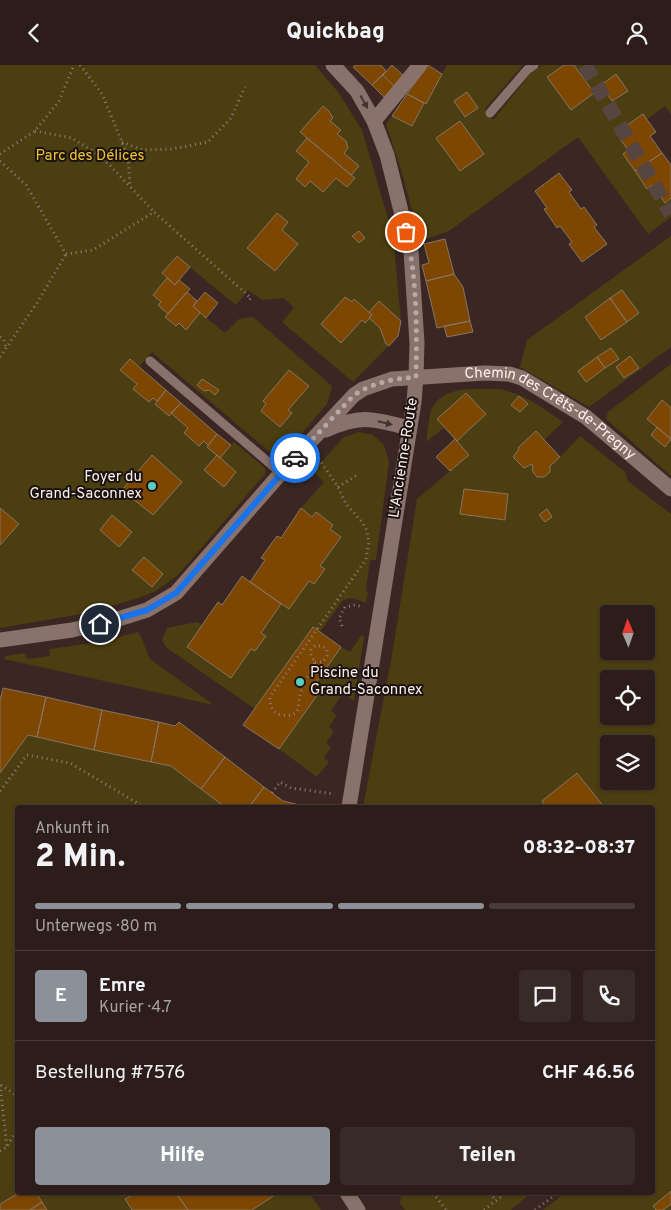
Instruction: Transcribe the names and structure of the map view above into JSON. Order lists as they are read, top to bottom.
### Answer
{
  "streets": {
    "street": ["Chemin des Crêts-de-Pregny", "L'Ancienne-Route"]
  },
  "crossings": [
    ["Chemin des Crêts-de-Pregny", "L'Ancienne-Route"]
  ],
  "parks": ["Parc des Délices"],
  "places": ["Foyer du Grand-Saconnex", "Piscine du Grand-Saconnex"],
  "north": "top",
  "page": {
    "header": "Quickbag",
    "heading": ["2 Min.", "Ankunft in", "08:32–08:37"],
    "panel": [
      "Emre",
      "Kurier · 4.7",
      "Bestellung #7576",
      "CHF 46.56"
    ],
    "bar": "Unterwegs · 80 m",
    "round": "E",
    "buttons": ["Hilfe", "Teilen"]
  }
}
